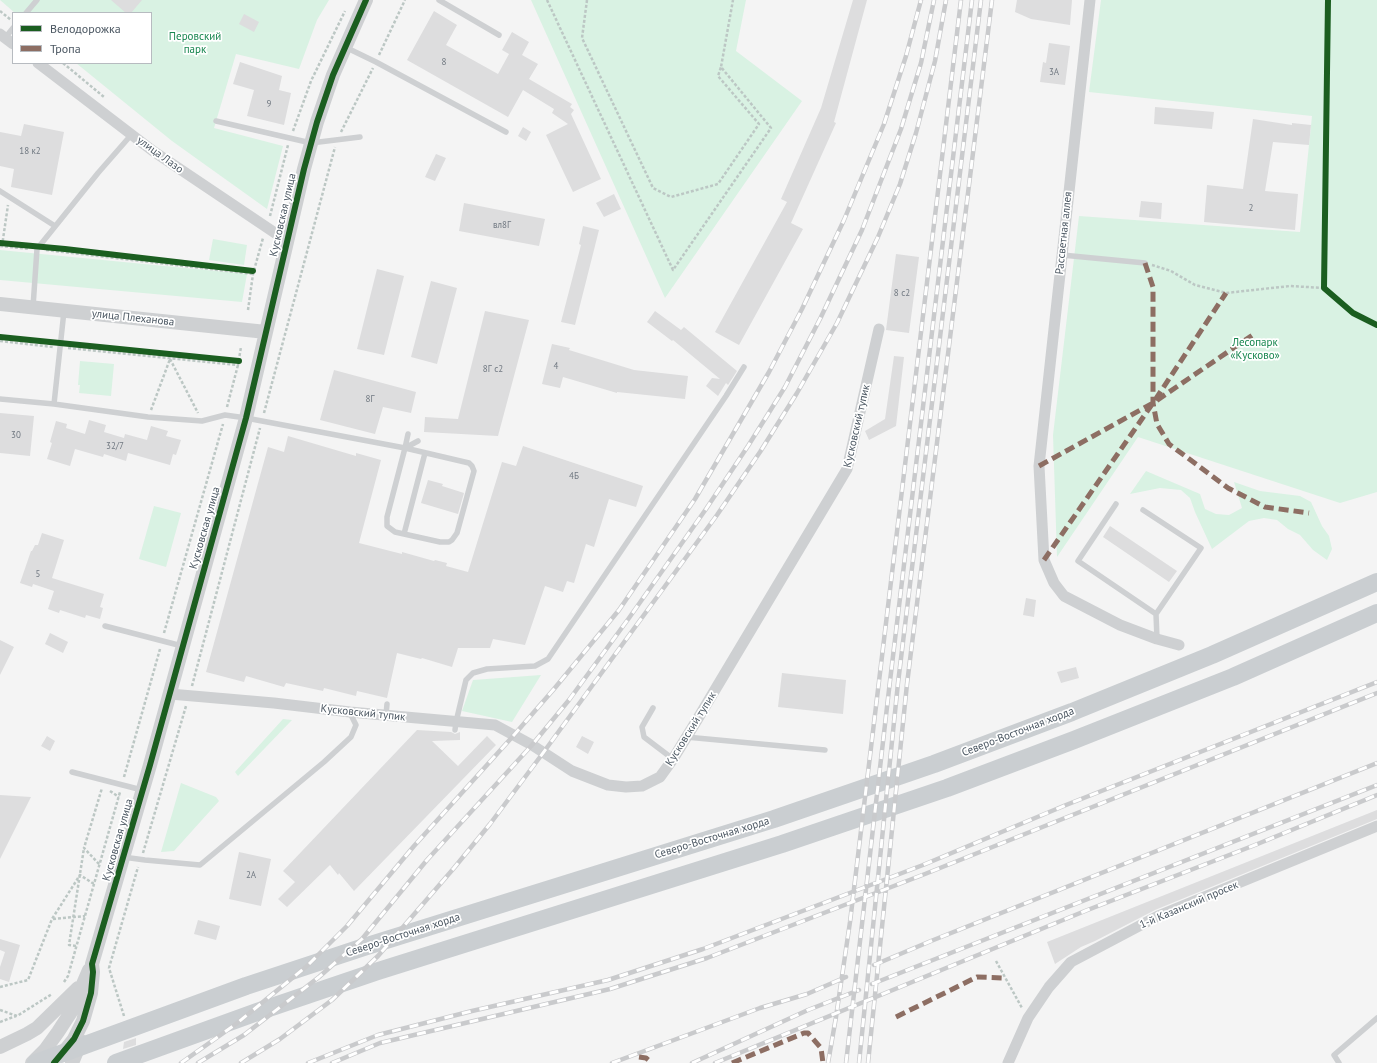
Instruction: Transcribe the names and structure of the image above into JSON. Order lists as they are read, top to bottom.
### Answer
{
  "streets": {
    "main road": ["Северо-Восточная хорда"],
    "street": [
      "улица Лазо",
      "Кусковская улица",
      "Рассветная аллея",
      "улица Плеханова",
      "Кусковский тупик",
      "1-й Казанский просек"
    ]
  },
  "crossings": [
    ["улица Лазо", "Кусковская улица"],
    ["Кусковская улица", "улица Плеханова"],
    ["Кусковская улица", "Кусковский тупик"]
  ],
  "parks": ["Перовский парк", "Лесопарк «Кусково»"],
  "house_numbers": [
    "8",
    "3А",
    "9",
    "18 к2",
    "2",
    "вл8Г",
    "8 с2",
    "4",
    "8Г с2",
    "8Г",
    "30",
    "32/7",
    "4Б",
    "5",
    "2А"
  ],
  "legend": ["Велодорожка", "Тропа"]
}
